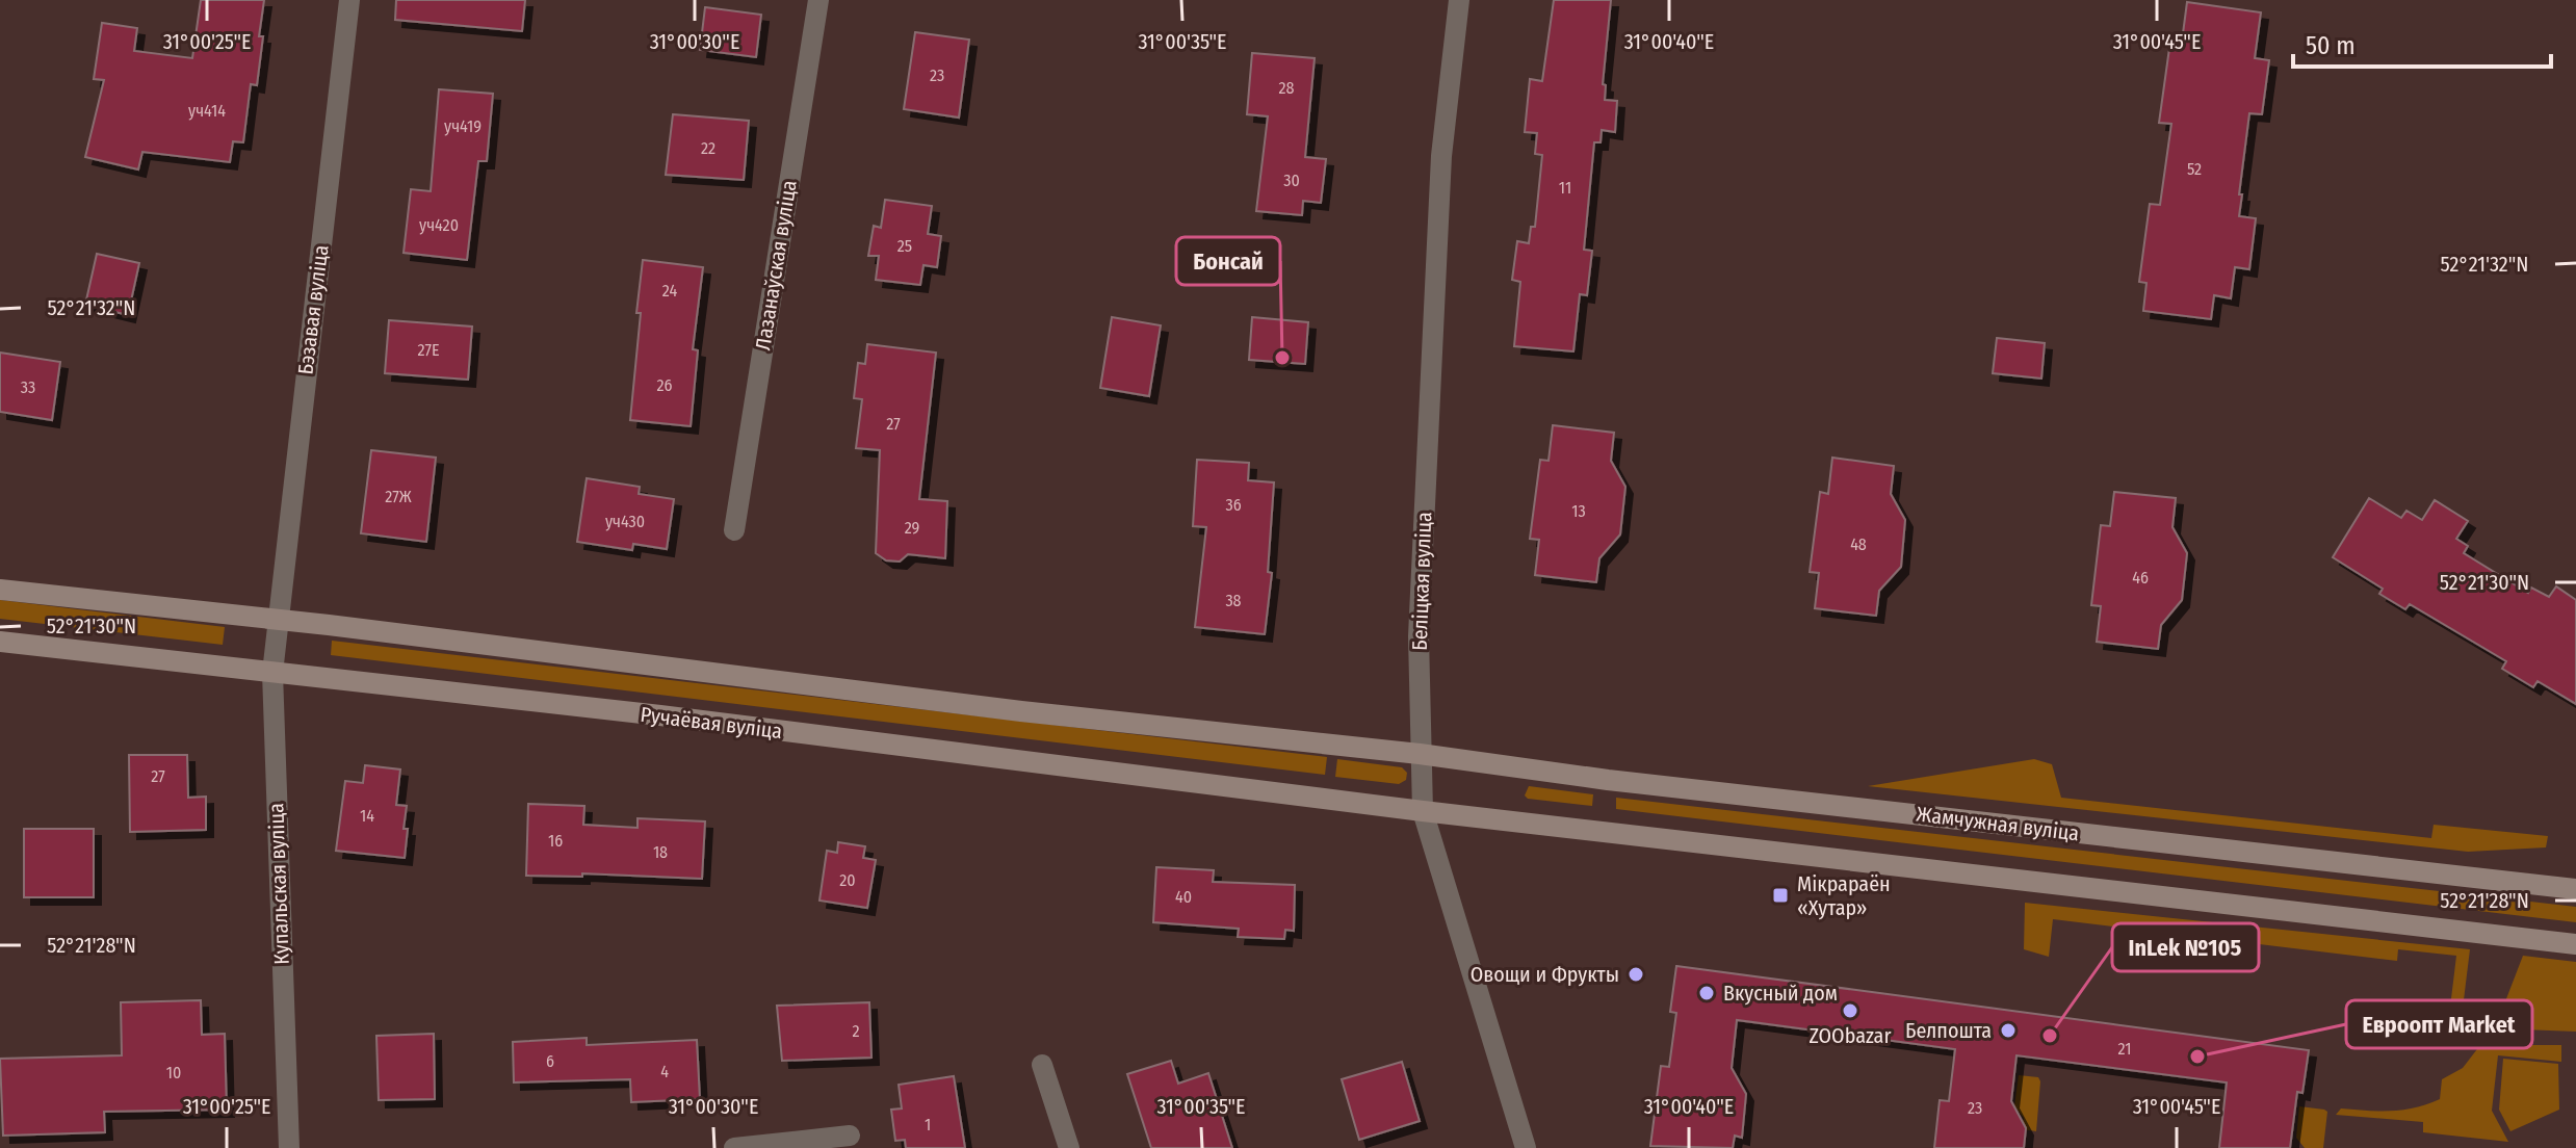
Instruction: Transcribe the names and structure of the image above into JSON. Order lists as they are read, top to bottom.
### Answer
{
  "streets": {
    "main road": ["Ручаёвая вуліца", "Жамчужная вуліца"],
    "street": [
      "Лазанаўская вуліца",
      "Бэзавая вуліца",
      "Беліцкая вуліца",
      "Купальская вуліца"
    ]
  },
  "crossings": [
    ["Бэзавая вуліца", "Купальская вуліца"],
    ["Беліцкая вуліца", "Ручаёвая вуліца"],
    ["Беліцкая вуліца", "Жамчужная вуліца"],
    ["Ручаёвая вуліца", "Купальская вуліца"]
  ],
  "places": {
    "other": [
      "Бонсай",
      "Овощи и Фрукты",
      "Вкусный дом",
      "ZOObazar",
      "Белпошта",
      "InLek №105",
      "Евроопт Market"
    ],
    "transit": ["Мікрараён «Хутар»"]
  },
  "house_numbers": [
    "23",
    "28",
    "уч414",
    "уч419",
    "22",
    "52",
    "30",
    "11",
    "уч420",
    "25",
    "24",
    "27Е",
    "26",
    "33",
    "27",
    "27Ж",
    "36",
    "13",
    "уч430",
    "29",
    "48",
    "46",
    "38",
    "27",
    "14",
    "16",
    "18",
    "20",
    "40",
    "2",
    "21",
    "6",
    "4",
    "10",
    "23",
    "1"
  ],
  "scale_bar": "50 m",
  "coordinates": [
    "31°00'25\"E",
    "31°00'30\"E",
    "31°00'35\"E",
    "31°00'40\"E",
    "31°00'45\"E",
    "52°21'32\"N",
    "52°21'30\"N",
    "52°21'28\"N"
  ]
}
